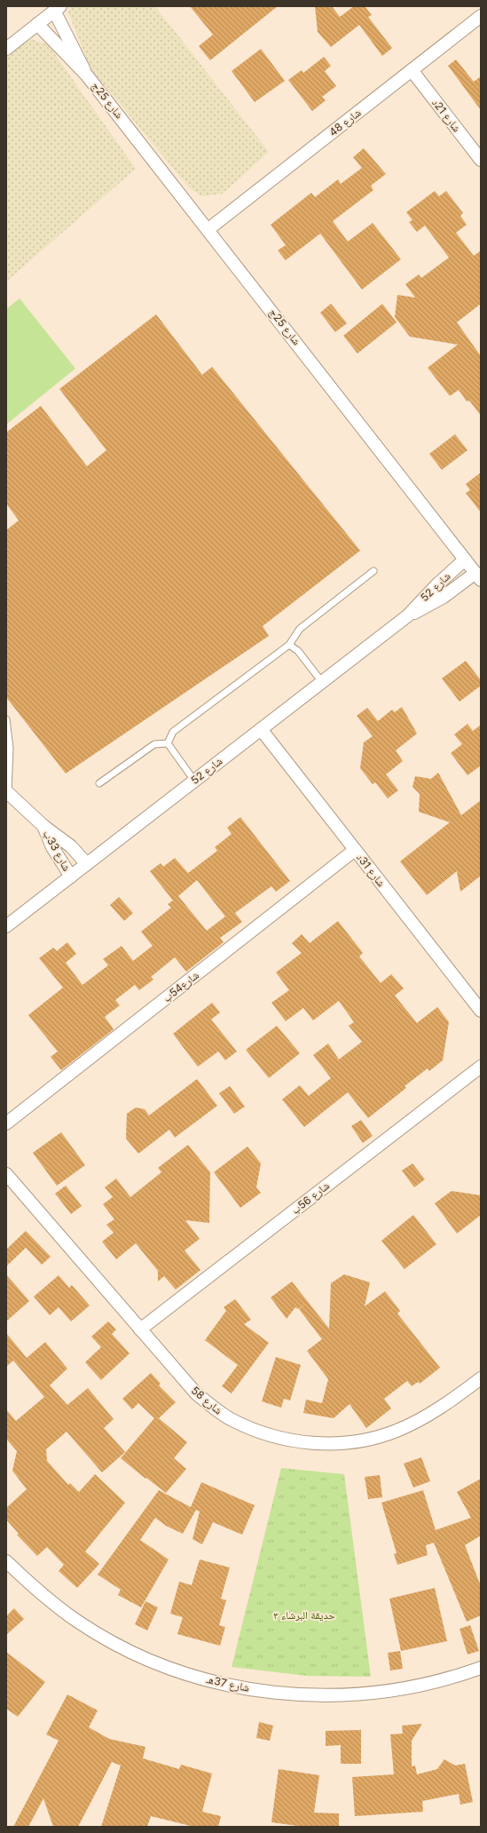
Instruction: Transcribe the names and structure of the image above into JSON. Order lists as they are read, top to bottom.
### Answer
{
  "streets": {
    "street": [
      "شارع 25ج",
      "شارع 21د",
      "شارع 48",
      "شارع 52",
      "شارع 33ب",
      "شارع 31د",
      "شارع54ب",
      "شارع 56ب",
      "شارع 58",
      "شارع 37هـ"
    ]
  },
  "crossings": [
    ["شارع 25ج", "شارع 48"],
    ["شارع 25ج", "شارع 52"],
    ["شارع 21د", "شارع 48"],
    ["شارع 52", "شارع 33ب"],
    ["شارع 52", "شارع 31د"],
    ["شارع 31د", "شارع54ب"],
    ["شارع 56ب", "شارع 58"]
  ],
  "parks": ["حديقة البرشاء ٣"]
}
